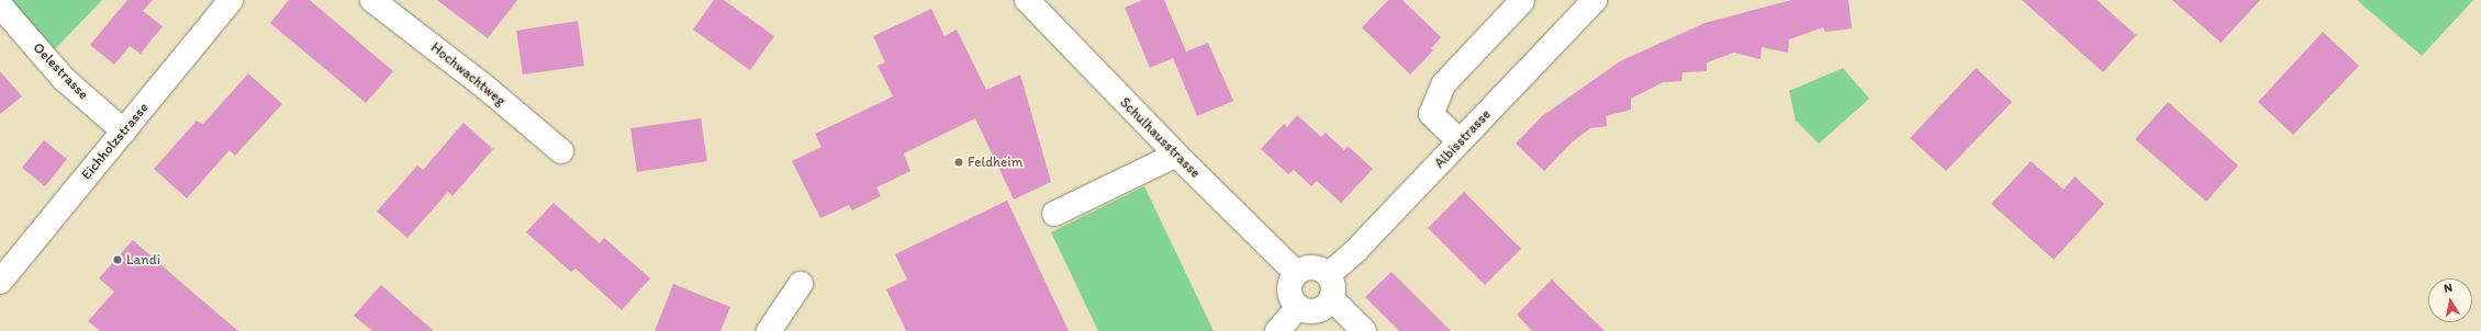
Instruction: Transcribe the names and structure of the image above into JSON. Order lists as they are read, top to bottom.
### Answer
{
  "streets": {
    "street": [
      "Oelestrasse",
      "Hochwachtweg",
      "Schulhausstrasse",
      "Albisstrasse",
      "Eichholzstrasse"
    ]
  },
  "crossings": [
    ["Oelestrasse", "Eichholzstrasse"],
    ["Schulhausstrasse", "Albisstrasse"]
  ],
  "places": ["Feldheim", "Landi"],
  "north": "top"
}
